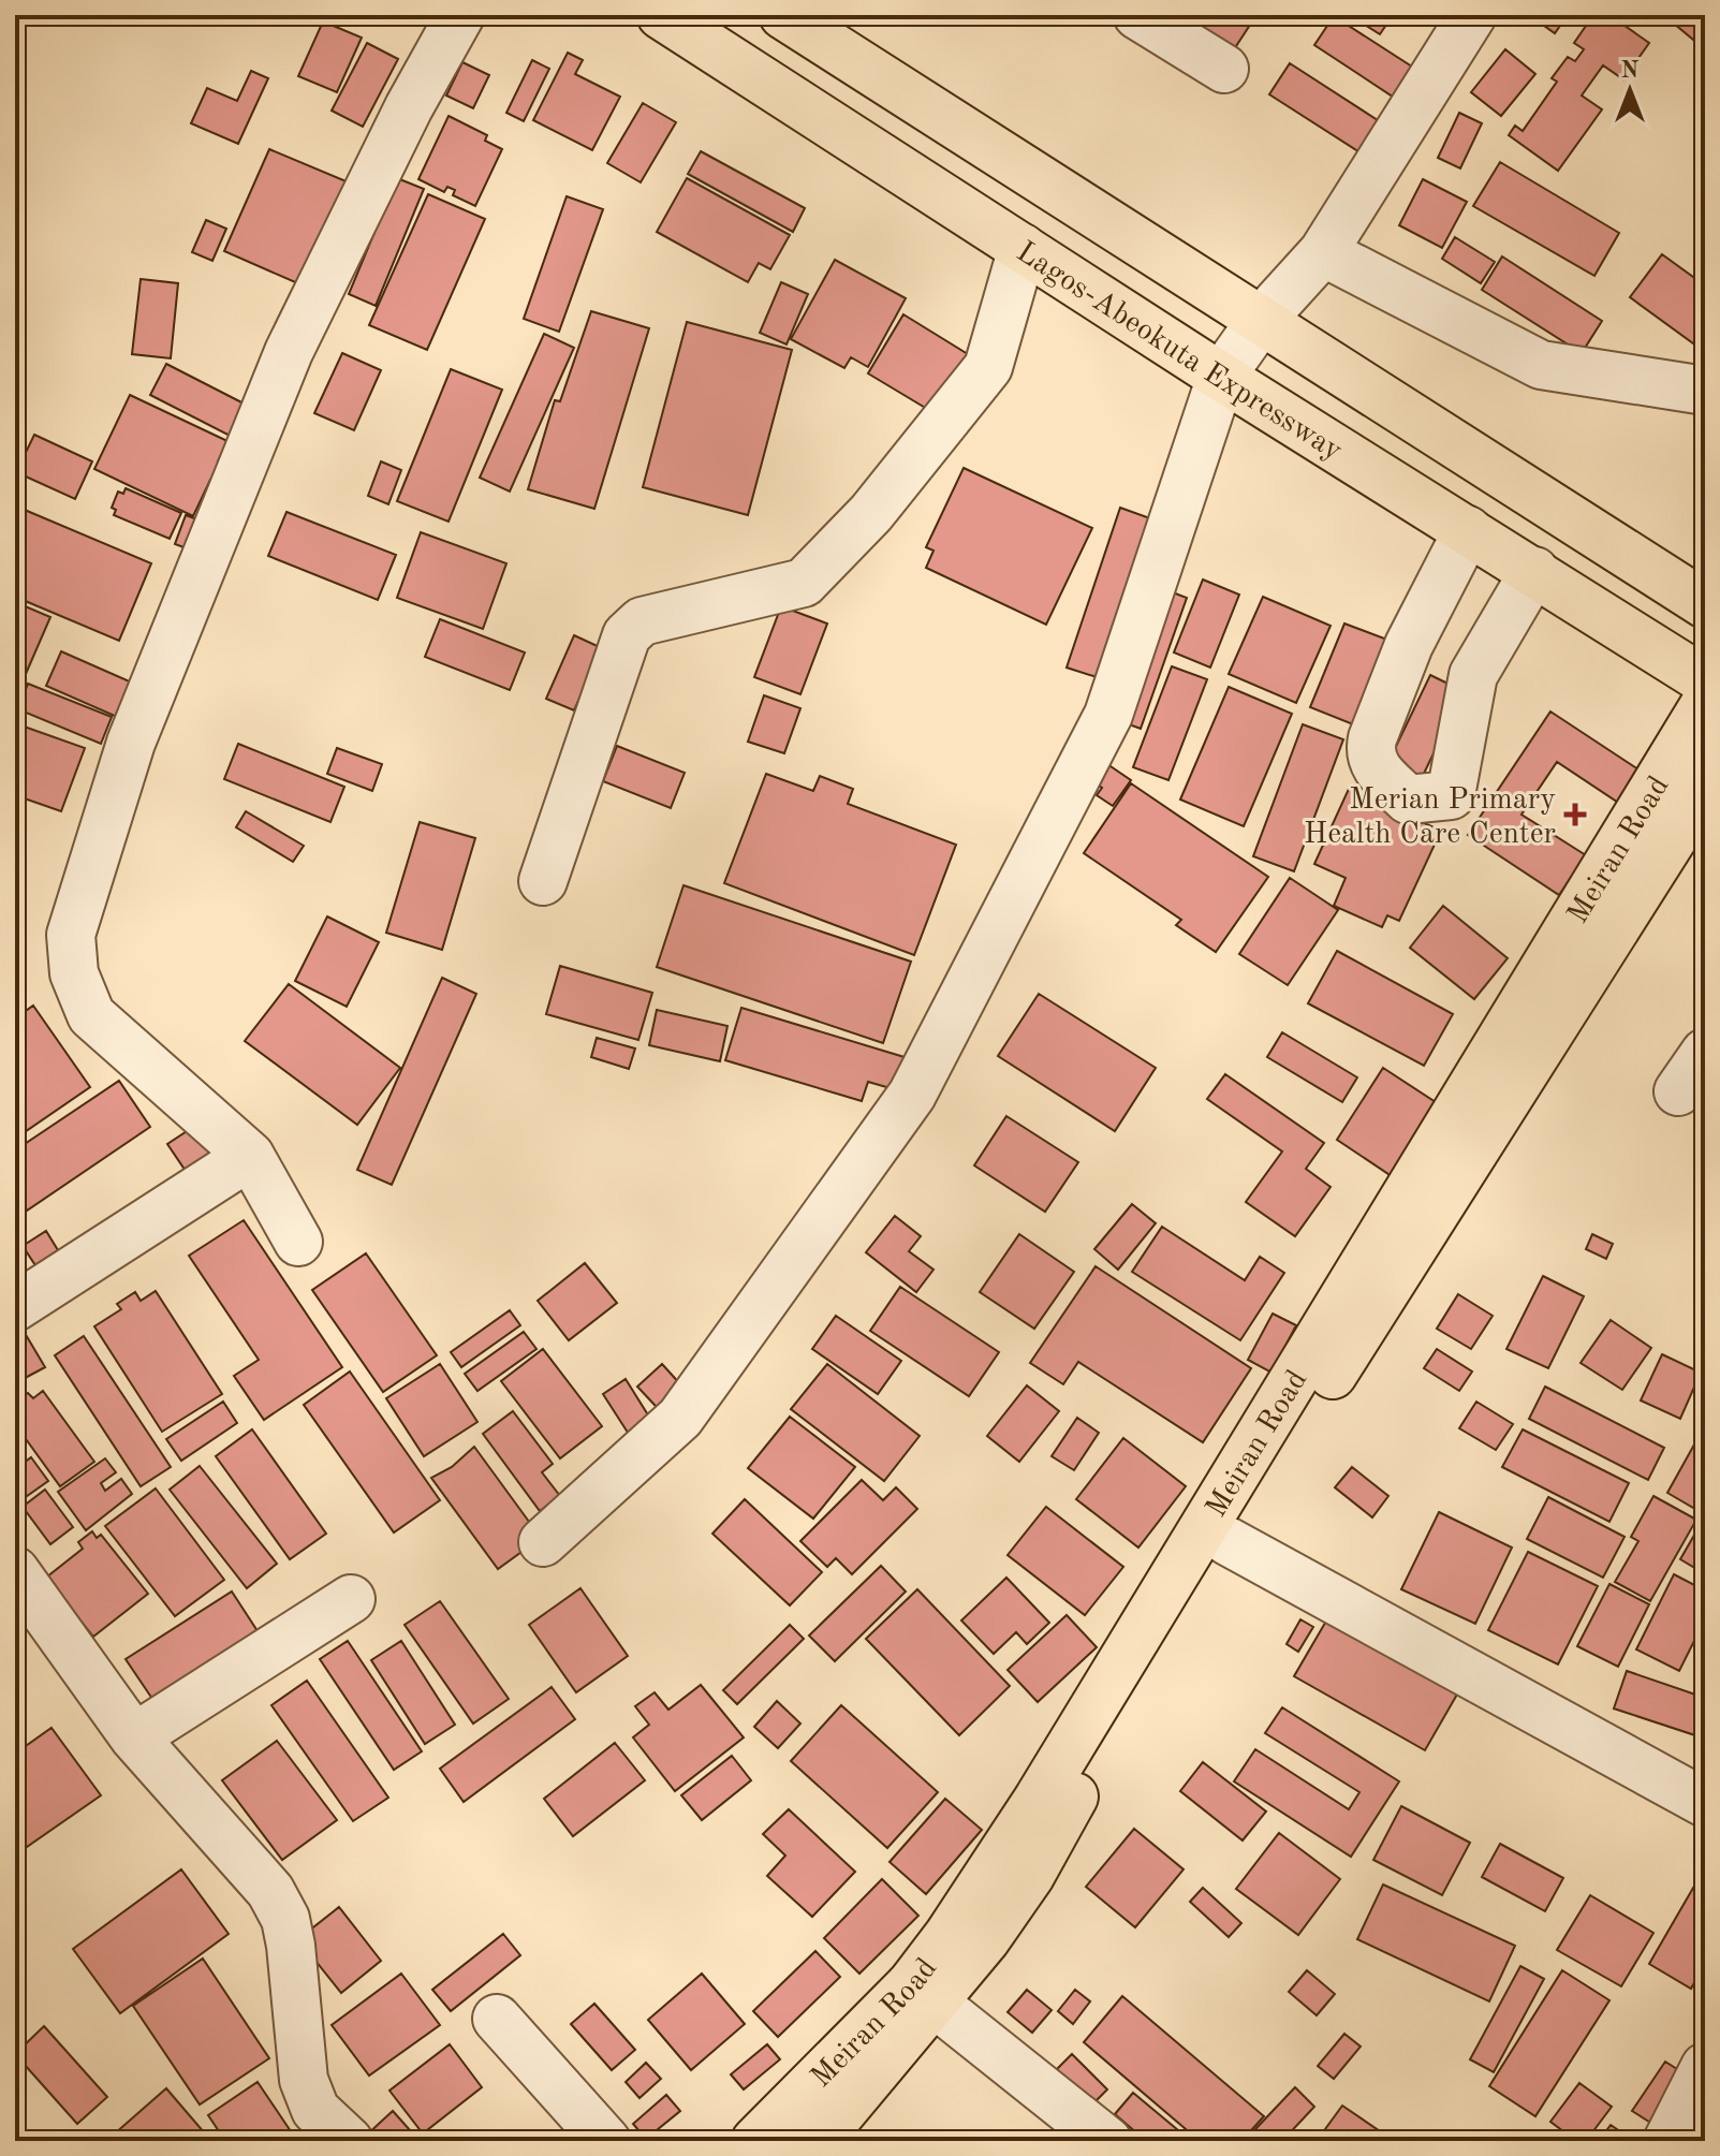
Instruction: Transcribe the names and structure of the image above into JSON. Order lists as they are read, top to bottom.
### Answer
{
  "streets": {
    "main road": ["Lagos-Abeokuta Expressway", "Meiran Road"]
  },
  "places": {
    "health": ["Merian Primary Health Care Center"]
  },
  "north": "top"
}
